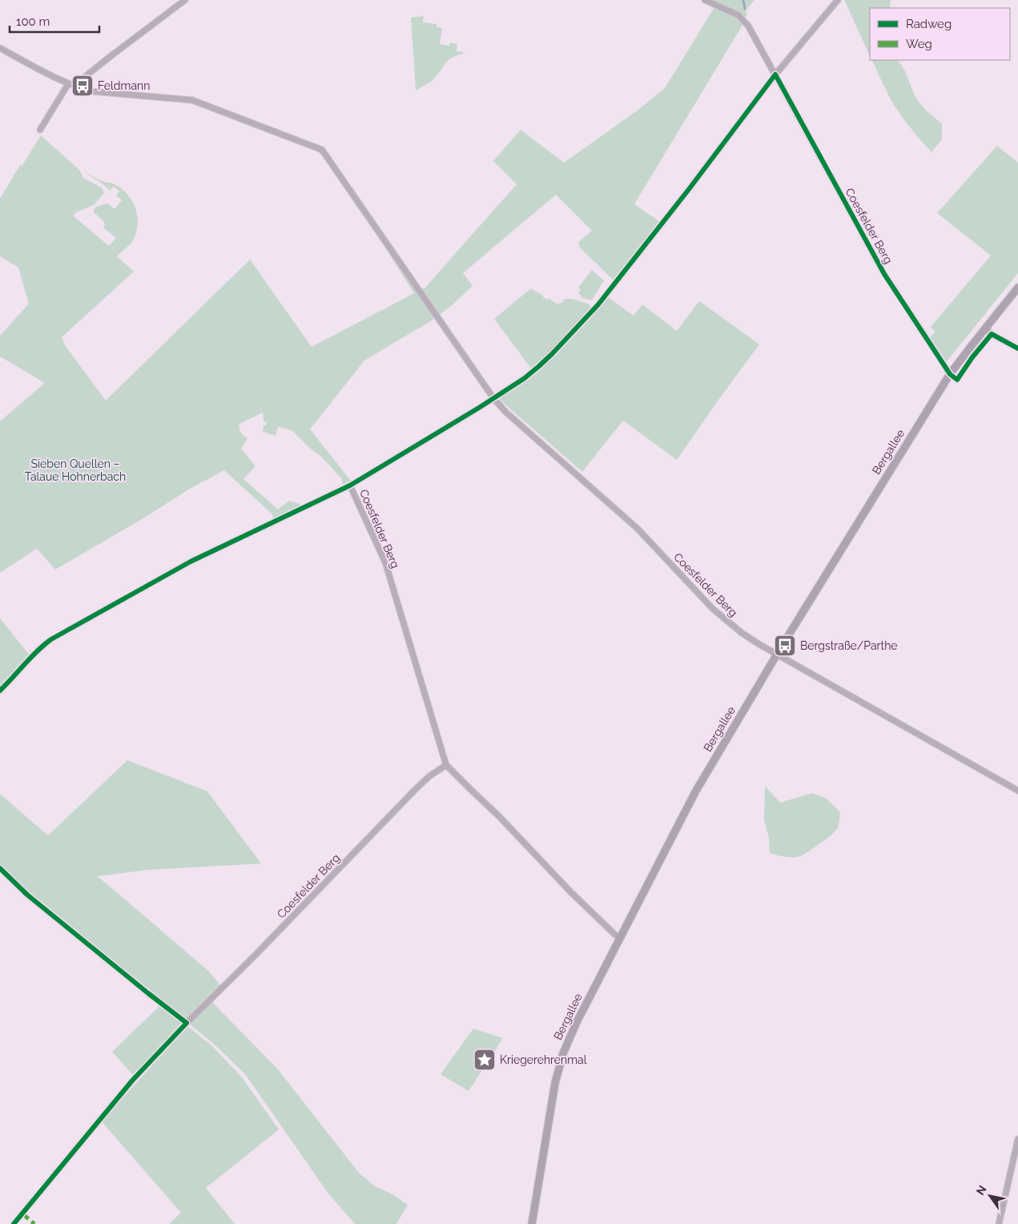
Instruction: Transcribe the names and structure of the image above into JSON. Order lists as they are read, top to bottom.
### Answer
{
  "streets": {
    "street": ["Coesfelder Berg", "Bergallee"]
  },
  "crossings": [
    ["Coesfelder Berg", "Bergallee"]
  ],
  "parks": ["Sieben Quellen – Talaue Hohnerbach"],
  "places": {
    "bus stop": ["Feldmann", "Bergstraße/Parthe"],
    "place": ["Kriegerehrenmal"]
  },
  "legend": ["Radweg", "Weg"],
  "scale_bar": "100 m",
  "north": "top left"
}
